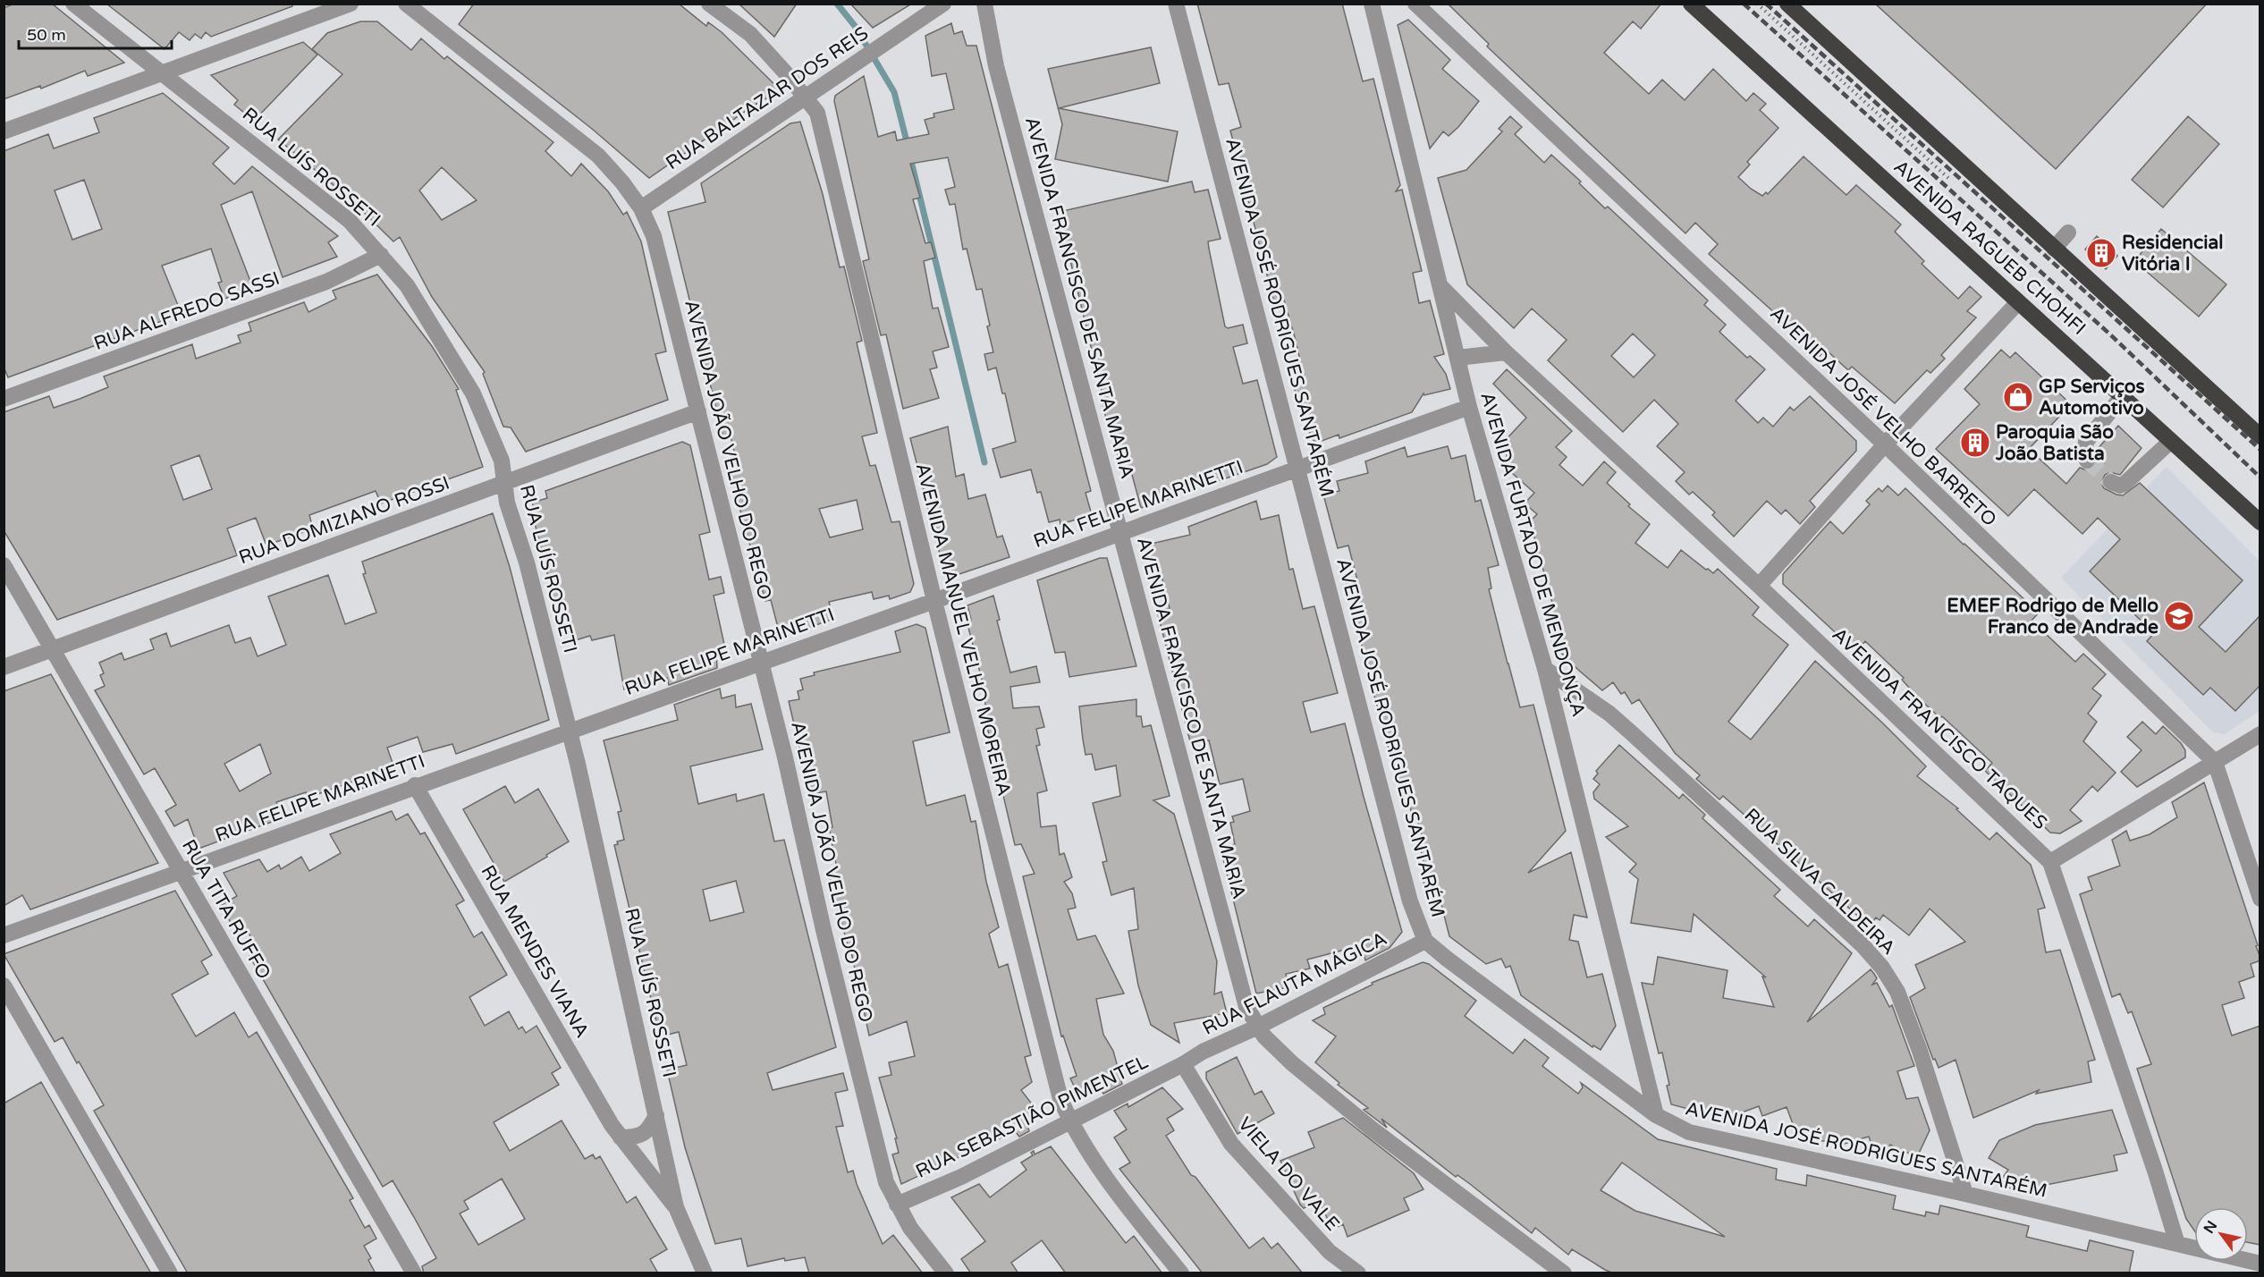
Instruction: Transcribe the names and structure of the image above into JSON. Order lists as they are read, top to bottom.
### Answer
{
  "streets": {
    "highway": ["AVENIDA RAGUEB CHOHFI"],
    "street": [
      "RUA BALTAZAR DOS REIS",
      "RUA LUÍS ROSSETI",
      "AVENIDA FRANCISCO DE SANTA MARIA",
      "RUA ALFREDO SASSI",
      "AVENIDA JOSÉ RODRIGUES SANTARÉM",
      "AVENIDA JOSÉ VELHO BARRETO",
      "AVENIDA JOÃO VELHO DO REGO",
      "RUA FELIPE MARINETTI",
      "RUA DOMIZIANO ROSSI",
      "AVENIDA FURTADO DE MENDONÇA",
      "AVENIDA MANUEL VELHO MOREIRA",
      "AVENIDA FRANCISCO TAQUES",
      "RUA SILVA CALDEIRA",
      "RUA TITA RUFFO",
      "RUA MENDES VIANA",
      "RUA FLAUTA MÁGICA",
      "RUA SEBASTIÃO PIMENTEL",
      "VIELA DO VALE"
    ]
  },
  "crossings": [
    ["RUA BALTAZAR DOS REIS", "AVENIDA JOÃO VELHO DO REGO"],
    ["RUA BALTAZAR DOS REIS", "AVENIDA MANUEL VELHO MOREIRA"],
    ["RUA LUÍS ROSSETI", "RUA ALFREDO SASSI"],
    ["RUA LUÍS ROSSETI", "RUA FELIPE MARINETTI"],
    ["RUA LUÍS ROSSETI", "RUA DOMIZIANO ROSSI"],
    ["RUA LUÍS ROSSETI", "RUA MENDES VIANA"],
    ["AVENIDA FRANCISCO DE SANTA MARIA", "RUA FELIPE MARINETTI"],
    ["AVENIDA FRANCISCO DE SANTA MARIA", "RUA FLAUTA MÁGICA"],
    ["AVENIDA JOSÉ RODRIGUES SANTARÉM", "RUA FELIPE MARINETTI"],
    ["AVENIDA JOSÉ RODRIGUES SANTARÉM", "AVENIDA FURTADO DE MENDONÇA"],
    ["AVENIDA JOSÉ RODRIGUES SANTARÉM", "AVENIDA FRANCISCO TAQUES"],
    ["AVENIDA JOSÉ RODRIGUES SANTARÉM", "RUA SILVA CALDEIRA"],
    ["AVENIDA JOSÉ RODRIGUES SANTARÉM", "RUA FLAUTA MÁGICA"],
    ["AVENIDA JOÃO VELHO DO REGO", "RUA FELIPE MARINETTI"],
    ["AVENIDA JOÃO VELHO DO REGO", "RUA DOMIZIANO ROSSI"],
    ["AVENIDA JOÃO VELHO DO REGO", "RUA SEBASTIÃO PIMENTEL"],
    ["RUA FELIPE MARINETTI", "AVENIDA FURTADO DE MENDONÇA"],
    ["RUA FELIPE MARINETTI", "AVENIDA MANUEL VELHO MOREIRA"],
    ["RUA FELIPE MARINETTI", "RUA TITA RUFFO"],
    ["RUA FELIPE MARINETTI", "RUA MENDES VIANA"],
    ["RUA DOMIZIANO ROSSI", "RUA TITA RUFFO"],
    ["AVENIDA FURTADO DE MENDONÇA", "AVENIDA FRANCISCO TAQUES"],
    ["AVENIDA FURTADO DE MENDONÇA", "RUA SILVA CALDEIRA"],
    ["AVENIDA MANUEL VELHO MOREIRA", "RUA SEBASTIÃO PIMENTEL"],
    ["RUA FLAUTA MÁGICA", "RUA SEBASTIÃO PIMENTEL"],
    ["RUA FLAUTA MÁGICA", "VIELA DO VALE"],
    ["RUA SEBASTIÃO PIMENTEL", "VIELA DO VALE"]
  ],
  "places": {
    "building": ["Residencial Vitória I", "Paroquia São João Batista"],
    "shop": ["GP Serviços Automotivo"],
    "school or university": ["EMEF Rodrigo de Mello Franco de Andrade"]
  },
  "scale_bar": "50 m",
  "north": "top left"
}
